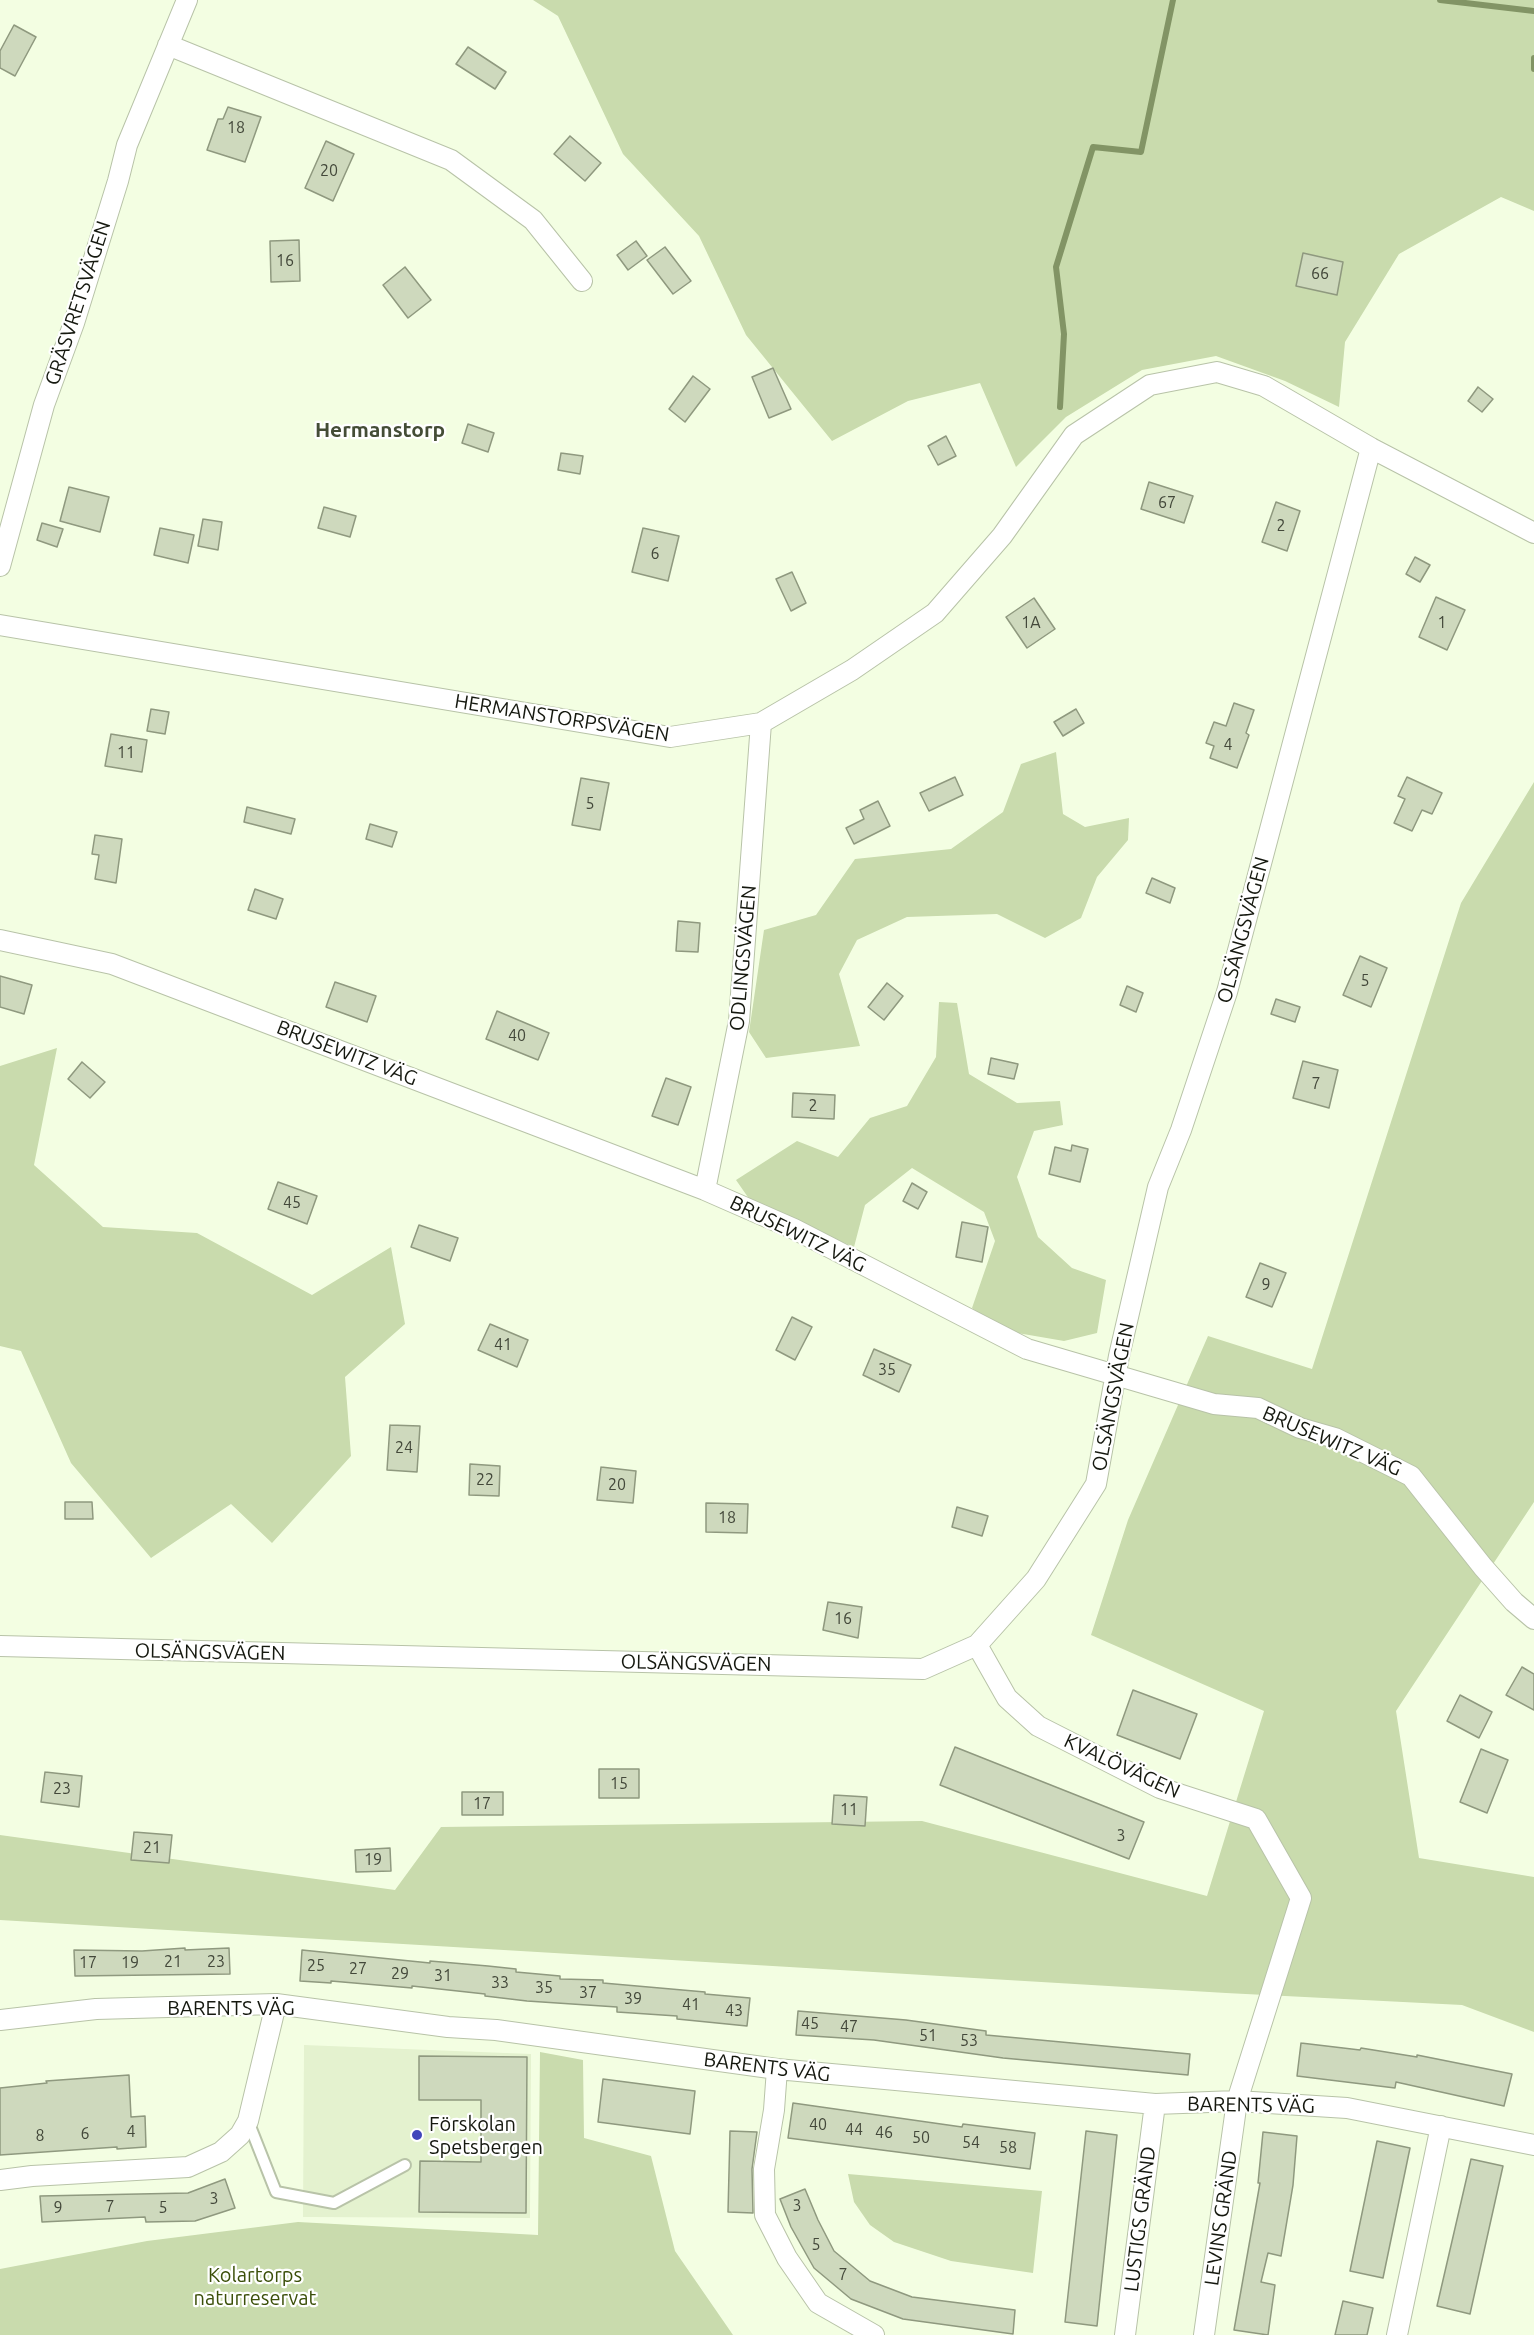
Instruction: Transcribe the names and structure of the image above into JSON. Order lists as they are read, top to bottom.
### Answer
{
  "streets": {
    "street": [
      "GRÄSVRETSVÄGEN",
      "HERMANSTORPSVÄGEN",
      "OLSÄNGSVÄGEN",
      "ODLINGSVÄGEN",
      "BRUSEWITZ VÄG",
      "KVALÖVÄGEN",
      "BARENTS VÄG",
      "LEVINS GRÄND",
      "LUSTIGS GRÄND"
    ]
  },
  "crossings": [
    ["HERMANSTORPSVÄGEN", "OLSÄNGSVÄGEN"],
    ["HERMANSTORPSVÄGEN", "ODLINGSVÄGEN"],
    ["OLSÄNGSVÄGEN", "BRUSEWITZ VÄG"],
    ["OLSÄNGSVÄGEN", "KVALÖVÄGEN"],
    ["ODLINGSVÄGEN", "BRUSEWITZ VÄG"],
    ["KVALÖVÄGEN", "BARENTS VÄG"],
    ["KVALÖVÄGEN", "LEVINS GRÄND"],
    ["BARENTS VÄG", "LEVINS GRÄND"],
    ["BARENTS VÄG", "LUSTIGS GRÄND"]
  ],
  "districts": ["Hermanstorp"],
  "parks": ["Kolartorps naturreservat"],
  "places": ["Förskolan Spetsbergen"],
  "house_numbers": [
    "18",
    "20",
    "16",
    "66",
    "67",
    "2",
    "6",
    "1A",
    "1",
    "4",
    "11",
    "5",
    "5",
    "40",
    "7",
    "2",
    "45",
    "9",
    "41",
    "35",
    "24",
    "22",
    "20",
    "18",
    "16",
    "15",
    "23",
    "17",
    "11",
    "3",
    "21",
    "19",
    "21",
    "23",
    "17",
    "19",
    "25",
    "27",
    "29",
    "31",
    "33",
    "35",
    "37",
    "39",
    "41",
    "43",
    "45",
    "47",
    "51",
    "53",
    "40",
    "44",
    "4",
    "46",
    "6",
    "8",
    "50",
    "54",
    "58",
    "3",
    "3",
    "7",
    "9",
    "5",
    "5",
    "7"
  ]
}
